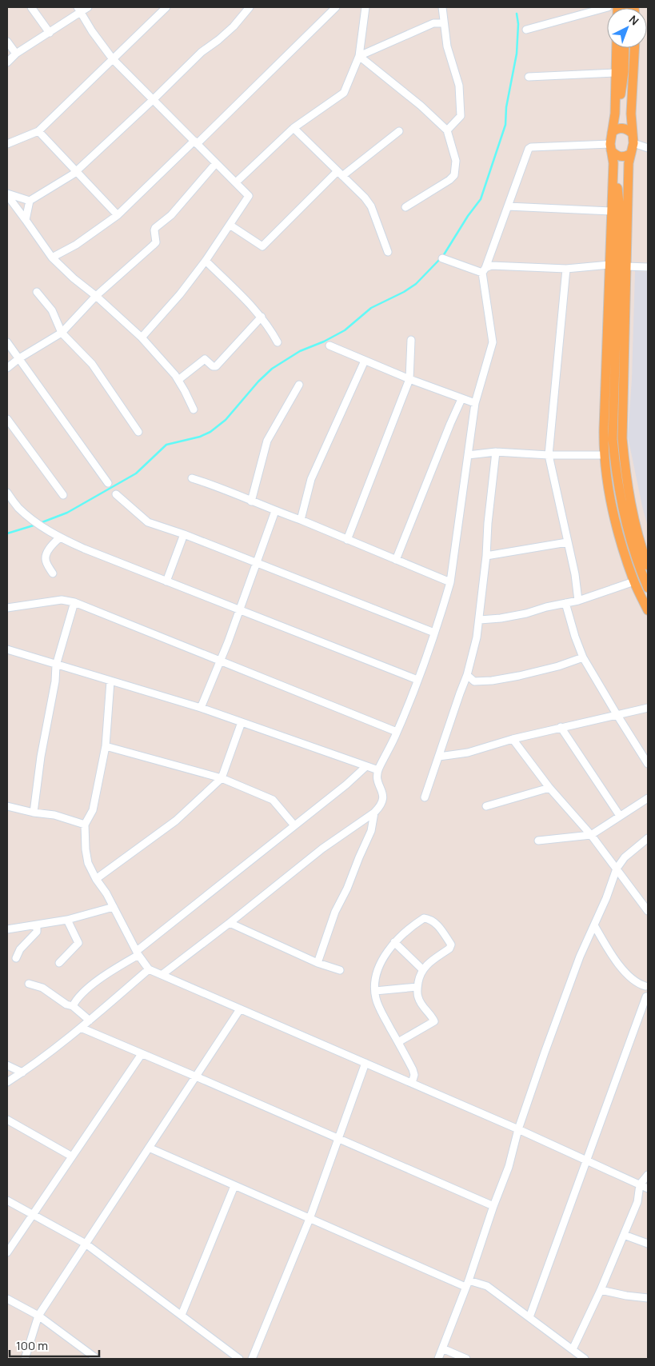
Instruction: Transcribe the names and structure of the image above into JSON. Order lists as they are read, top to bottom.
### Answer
{
  "scale_bar": "100 m",
  "north": "top right"
}
